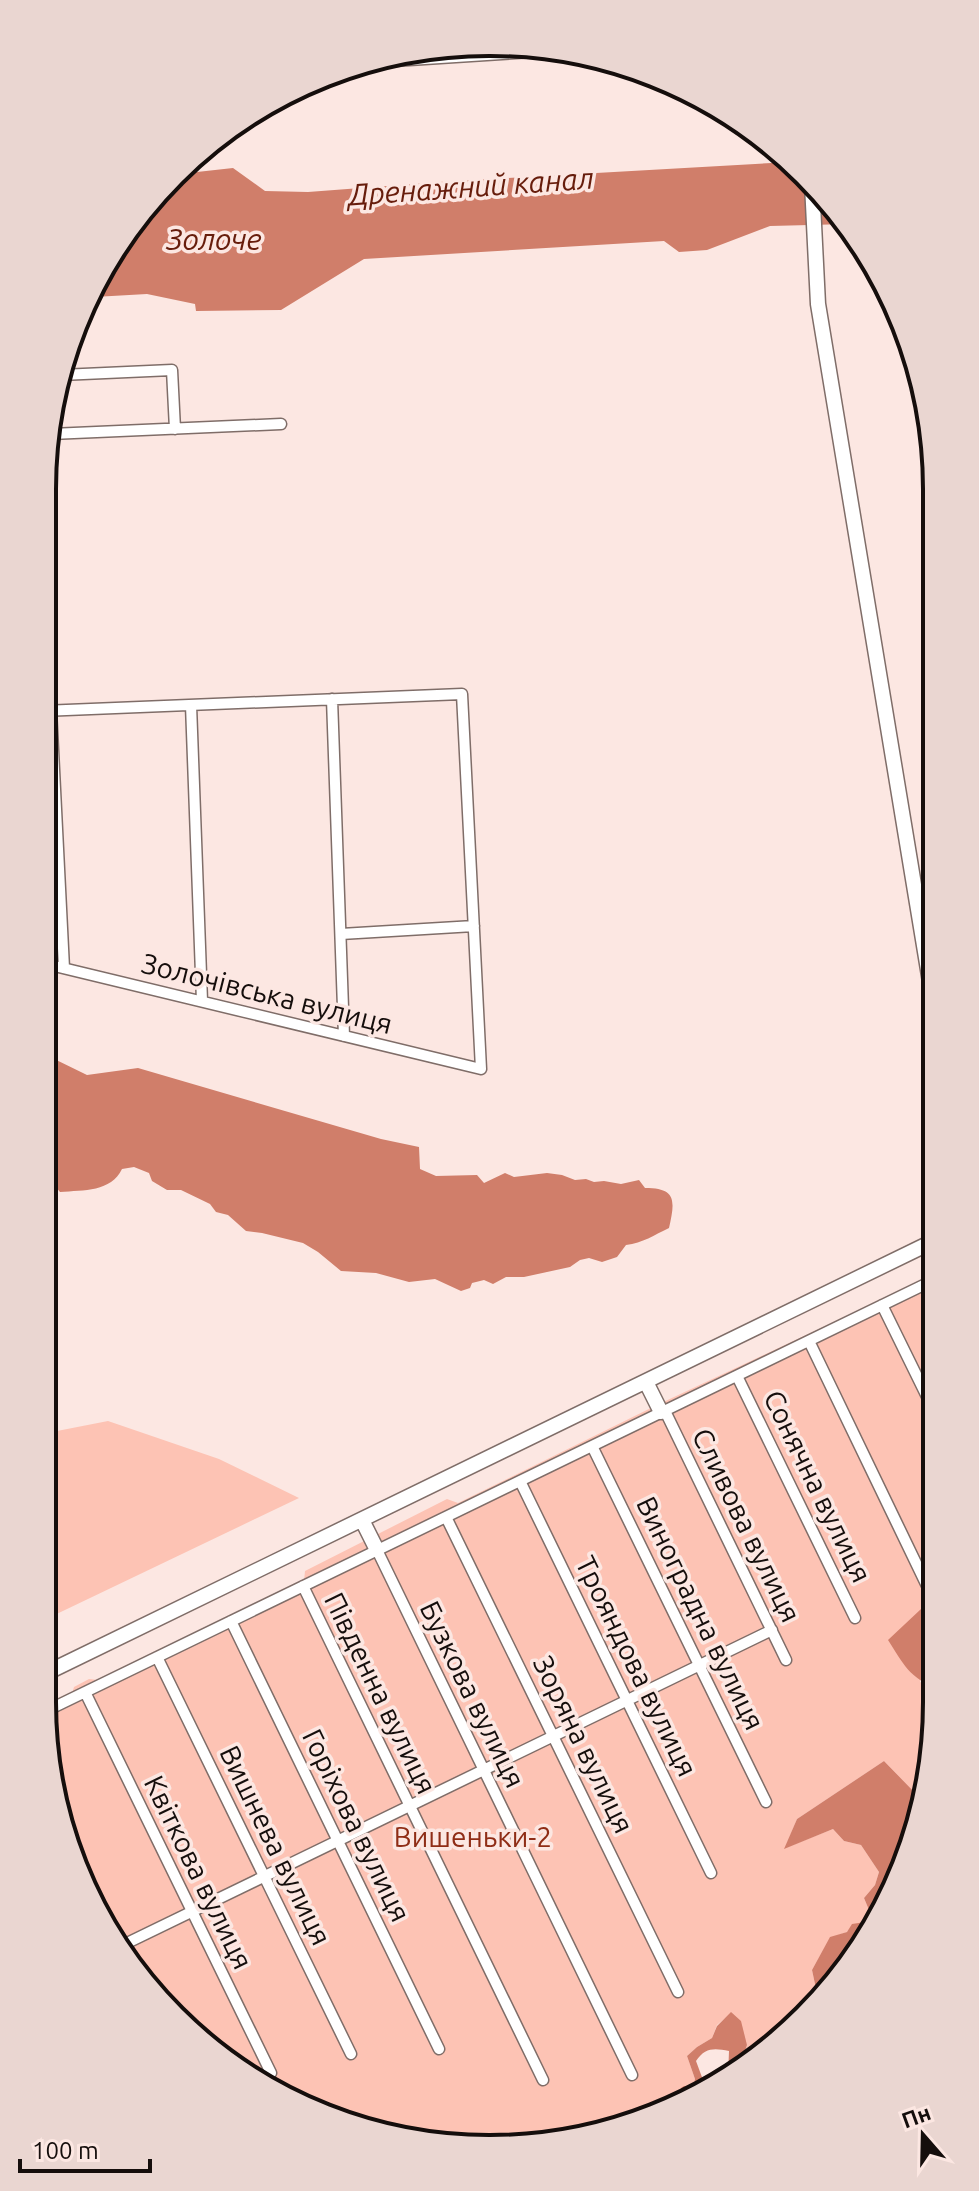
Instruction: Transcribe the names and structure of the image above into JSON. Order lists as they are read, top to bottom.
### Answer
{
  "streets": {
    "street": [
      "Золочівська вулиця",
      "Сонячна вулиця",
      "Сливова вулиця",
      "Виноградна вулиця",
      "Трояндова вулиця",
      "Південна вулиця",
      "Бузкова вулиця",
      "Зоряна вулиця",
      "Горіхова вулиця",
      "Вишнева вулиця",
      "Квіткова вулиця"
    ]
  },
  "water": ["Дренажний канал", "Золоче"],
  "parks": ["Вишеньки-2"],
  "scale_bar": "100 m",
  "north": "top"
}
